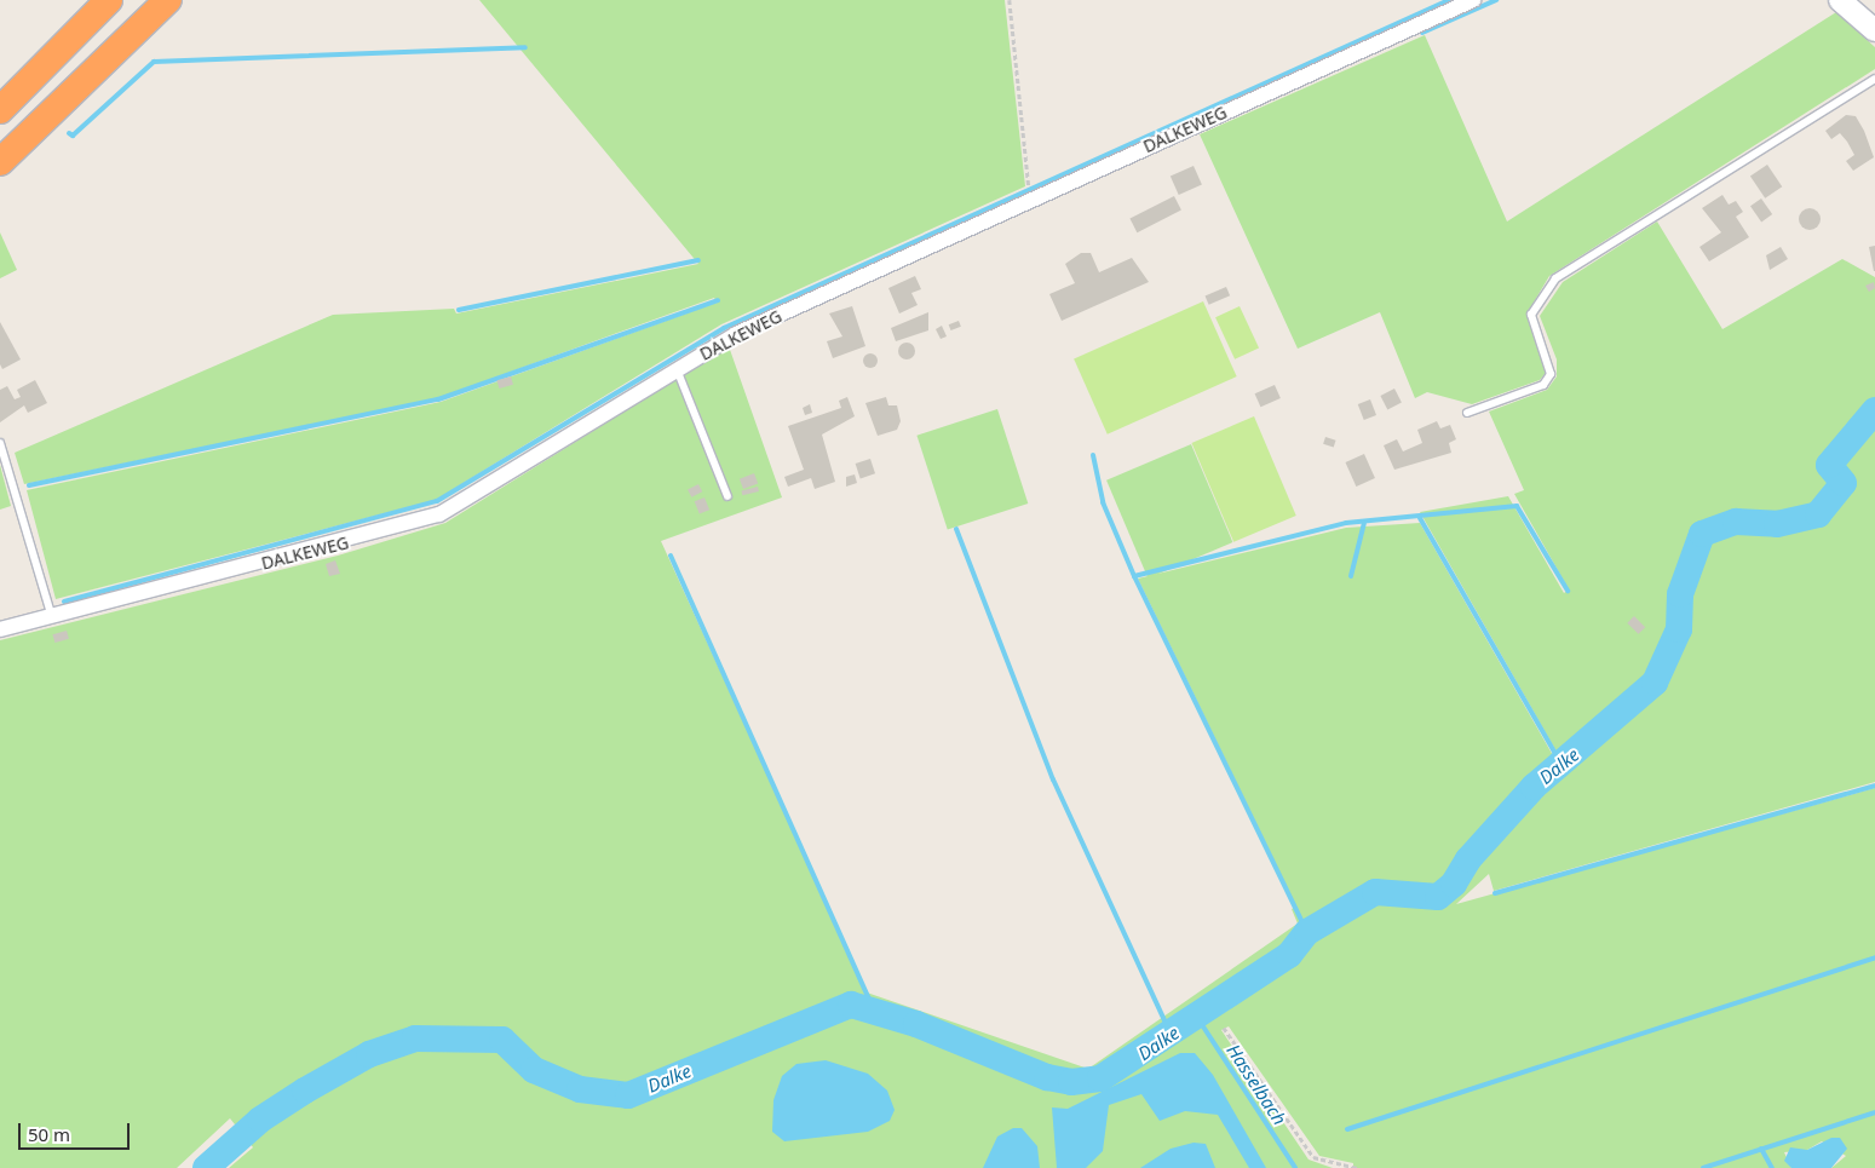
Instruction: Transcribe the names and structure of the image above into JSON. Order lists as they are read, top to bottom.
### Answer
{
  "streets": {
    "street": ["DALKEWEG"]
  },
  "water": ["Dalke", "Hasselbach"],
  "scale_bar": "50 m"
}
